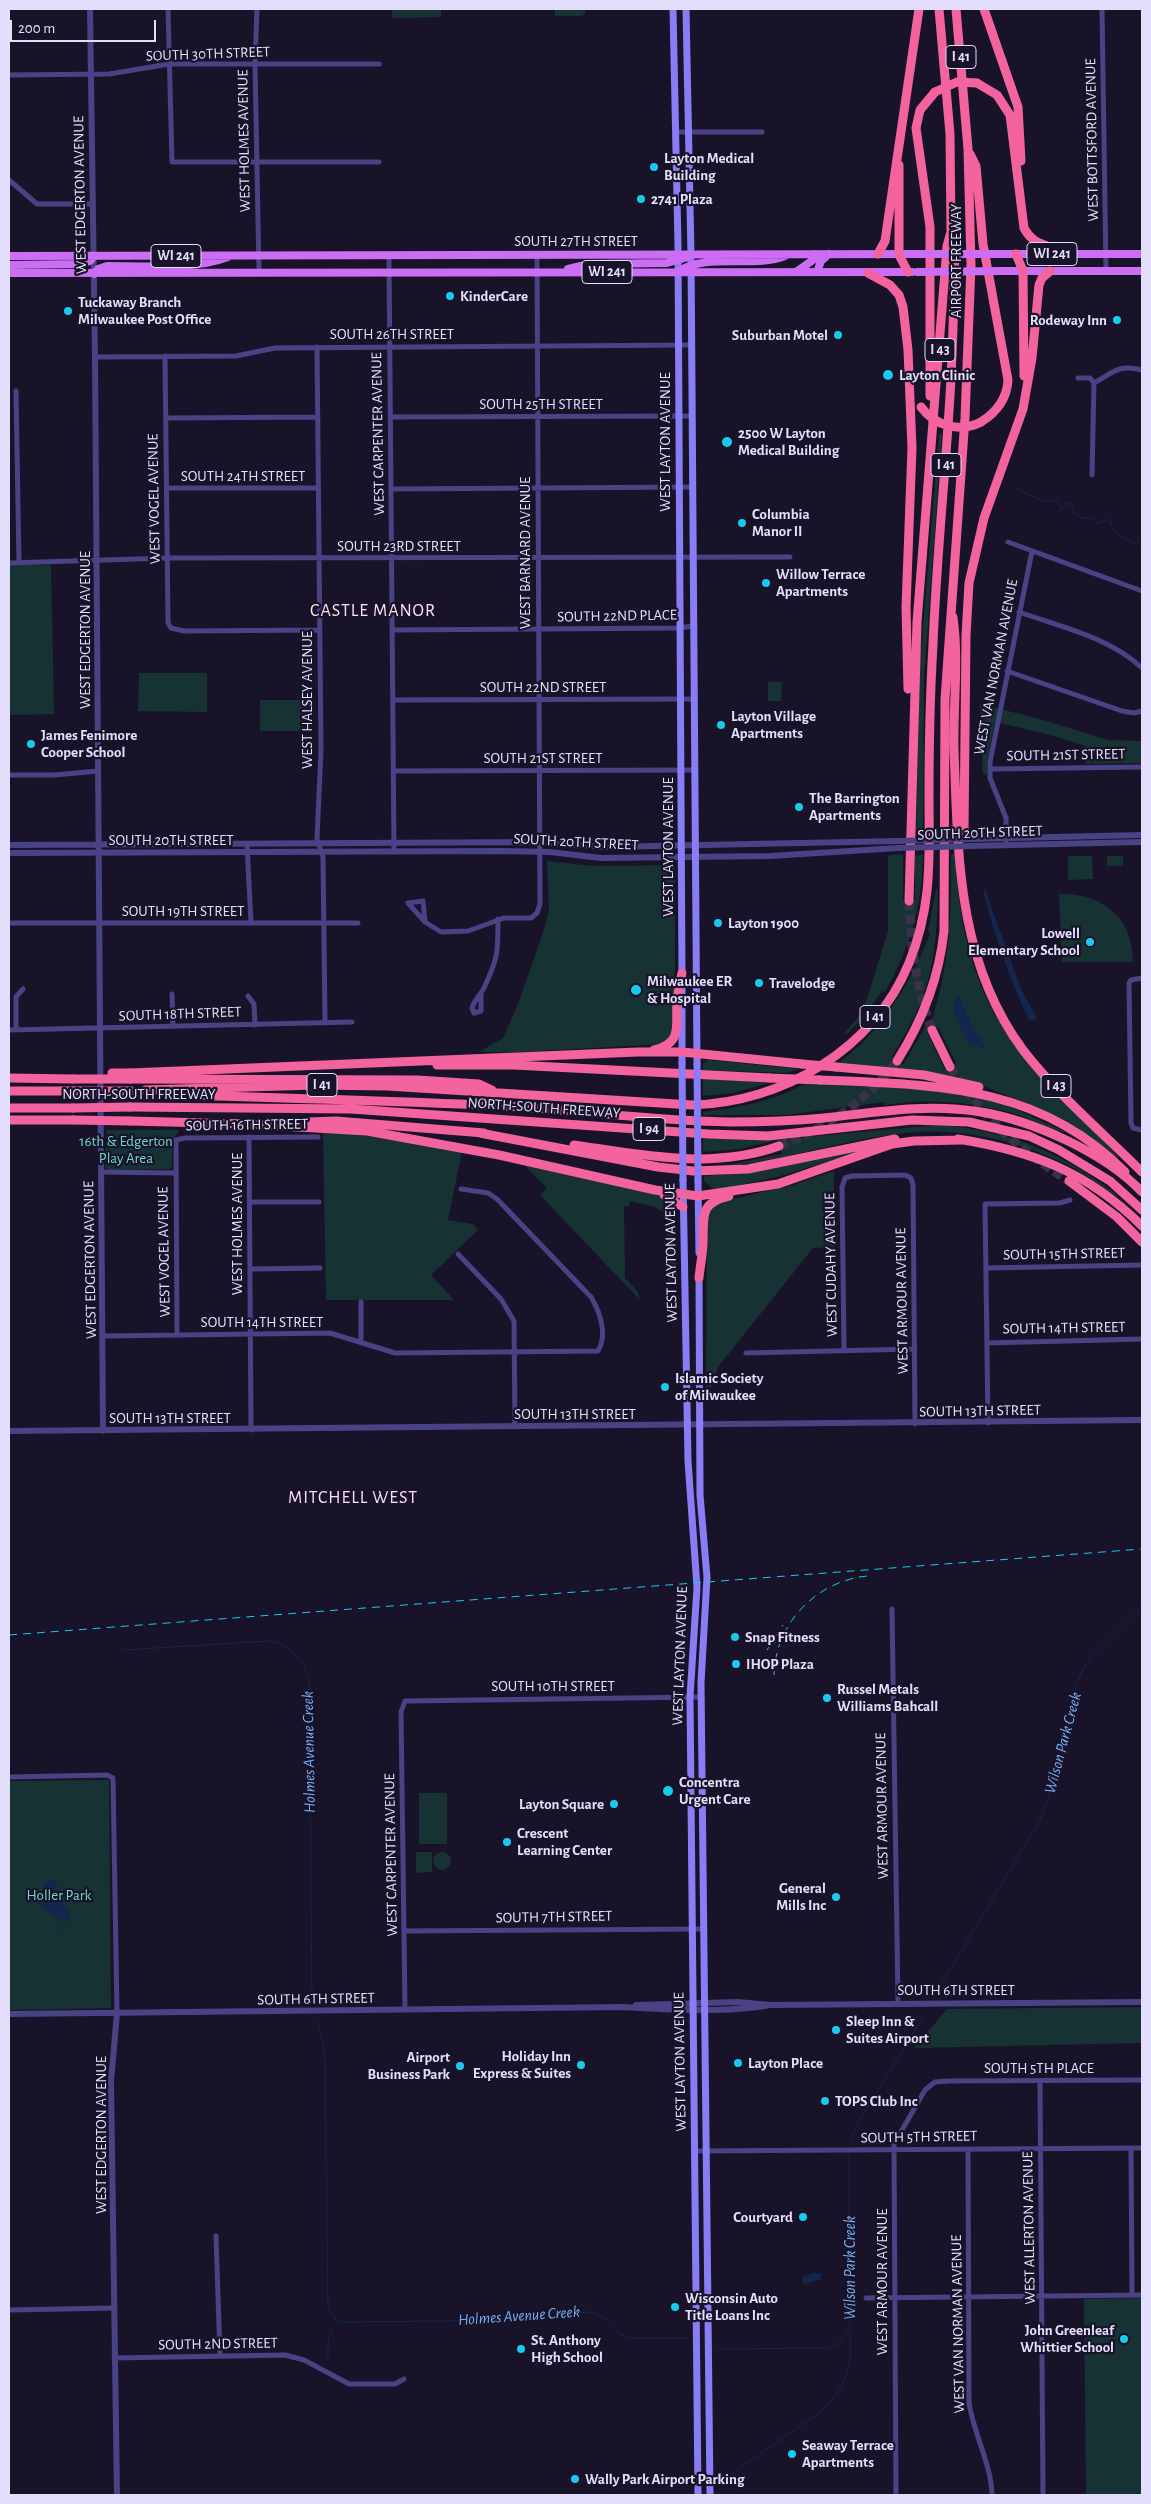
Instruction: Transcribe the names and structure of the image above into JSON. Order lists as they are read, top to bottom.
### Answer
{
  "streets": {
    "highway": [
      "I 41",
      "AIRPORT FREEWAY",
      "I 43",
      "NORTH-SOUTH FREEWAY",
      "I 94"
    ],
    "main road": ["SOUTH 27TH STREET", "WI 241", "WEST LAYTON AVENUE"],
    "street": [
      "SOUTH 30TH STREET",
      "WEST BOTTSFORD AVENUE",
      "WEST HOLMES AVENUE",
      "WEST EDGERTON AVENUE",
      "SOUTH 26TH STREET",
      "SOUTH 25TH STREET",
      "WEST CARPENTER AVENUE",
      "SOUTH 24TH STREET",
      "WEST VOGEL AVENUE",
      "SOUTH 23RD STREET",
      "WEST BARNARD AVENUE",
      "SOUTH 22ND PLACE",
      "WEST VAN NORMAN AVENUE",
      "SOUTH 22ND STREET",
      "WEST HALSEY AVENUE",
      "SOUTH 21ST STREET",
      "SOUTH 20TH STREET",
      "SOUTH 19TH STREET",
      "SOUTH 18TH STREET",
      "SOUTH 16TH STREET",
      "SOUTH 15TH STREET",
      "WEST CUDAHY AVENUE",
      "WEST ARMOUR AVENUE",
      "SOUTH 14TH STREET",
      "SOUTH 13TH STREET",
      "SOUTH 10TH STREET",
      "SOUTH 7TH STREET",
      "SOUTH 6TH STREET",
      "SOUTH 5TH PLACE",
      "SOUTH 5TH STREET",
      "WEST ALLERTON AVENUE",
      "SOUTH 2ND STREET"
    ]
  },
  "crossings": [
    ["SOUTH 30TH STREET", "WEST HOLMES AVENUE"],
    ["SOUTH 30TH STREET", "WEST EDGERTON AVENUE"],
    ["I 41", "AIRPORT FREEWAY"],
    ["I 41", "I 43"],
    ["I 41", "NORTH-SOUTH FREEWAY"],
    ["WEST BOTTSFORD AVENUE", "WI 241"],
    ["WEST HOLMES AVENUE", "SOUTH 27TH STREET"],
    ["WEST HOLMES AVENUE", "SOUTH 16TH STREET"],
    ["WEST HOLMES AVENUE", "SOUTH 14TH STREET"],
    ["WEST HOLMES AVENUE", "SOUTH 13TH STREET"],
    ["WEST EDGERTON AVENUE", "SOUTH 27TH STREET"],
    ["WEST EDGERTON AVENUE", "SOUTH 26TH STREET"],
    ["WEST EDGERTON AVENUE", "SOUTH 23RD STREET"],
    ["WEST EDGERTON AVENUE", "SOUTH 20TH STREET"],
    ["WEST EDGERTON AVENUE", "SOUTH 19TH STREET"],
    ["WEST EDGERTON AVENUE", "SOUTH 18TH STREET"],
    ["WEST EDGERTON AVENUE", "SOUTH 14TH STREET"],
    ["WEST EDGERTON AVENUE", "SOUTH 13TH STREET"],
    ["WEST EDGERTON AVENUE", "SOUTH 6TH STREET"],
    ["WEST EDGERTON AVENUE", "SOUTH 2ND STREET"],
    ["SOUTH 27TH STREET", "WEST CARPENTER AVENUE"],
    ["SOUTH 27TH STREET", "WEST LAYTON AVENUE"],
    ["SOUTH 27TH STREET", "WEST BARNARD AVENUE"],
    ["WI 241", "WEST LAYTON AVENUE"],
    ["AIRPORT FREEWAY", "I 43"],
    ["SOUTH 26TH STREET", "WEST CARPENTER AVENUE"],
    ["SOUTH 26TH STREET", "WEST LAYTON AVENUE"],
    ["SOUTH 26TH STREET", "WEST VOGEL AVENUE"],
    ["SOUTH 26TH STREET", "WEST BARNARD AVENUE"],
    ["SOUTH 26TH STREET", "WEST HALSEY AVENUE"],
    ["SOUTH 25TH STREET", "WEST CARPENTER AVENUE"],
    ["SOUTH 25TH STREET", "WEST LAYTON AVENUE"],
    ["SOUTH 25TH STREET", "WEST BARNARD AVENUE"],
    ["WEST CARPENTER AVENUE", "SOUTH 23RD STREET"],
    ["WEST CARPENTER AVENUE", "SOUTH 22ND PLACE"],
    ["WEST CARPENTER AVENUE", "SOUTH 22ND STREET"],
    ["WEST CARPENTER AVENUE", "SOUTH 21ST STREET"],
    ["WEST CARPENTER AVENUE", "SOUTH 20TH STREET"],
    ["WEST CARPENTER AVENUE", "SOUTH 10TH STREET"],
    ["WEST CARPENTER AVENUE", "SOUTH 7TH STREET"],
    ["WEST CARPENTER AVENUE", "SOUTH 6TH STREET"],
    ["WEST LAYTON AVENUE", "SOUTH 23RD STREET"],
    ["WEST LAYTON AVENUE", "SOUTH 22ND PLACE"],
    ["WEST LAYTON AVENUE", "SOUTH 22ND STREET"],
    ["WEST LAYTON AVENUE", "SOUTH 21ST STREET"],
    ["WEST LAYTON AVENUE", "SOUTH 20TH STREET"],
    ["WEST LAYTON AVENUE", "SOUTH 13TH STREET"],
    ["WEST LAYTON AVENUE", "SOUTH 10TH STREET"],
    ["WEST LAYTON AVENUE", "SOUTH 7TH STREET"],
    ["WEST LAYTON AVENUE", "SOUTH 6TH STREET"],
    ["WEST LAYTON AVENUE", "SOUTH 5TH STREET"],
    ["SOUTH 24TH STREET", "WEST VOGEL AVENUE"],
    ["SOUTH 24TH STREET", "WEST HALSEY AVENUE"],
    ["WEST VOGEL AVENUE", "SOUTH 23RD STREET"],
    ["WEST VOGEL AVENUE", "WEST HALSEY AVENUE"],
    ["WEST VOGEL AVENUE", "SOUTH 16TH STREET"],
    ["WEST VOGEL AVENUE", "SOUTH 14TH STREET"],
    ["SOUTH 23RD STREET", "WEST BARNARD AVENUE"],
    ["SOUTH 23RD STREET", "WEST HALSEY AVENUE"],
    ["WEST BARNARD AVENUE", "SOUTH 22ND PLACE"],
    ["WEST BARNARD AVENUE", "SOUTH 22ND STREET"],
    ["WEST BARNARD AVENUE", "SOUTH 21ST STREET"],
    ["WEST BARNARD AVENUE", "SOUTH 20TH STREET"],
    ["WEST VAN NORMAN AVENUE", "SOUTH 21ST STREET"],
    ["WEST VAN NORMAN AVENUE", "SOUTH 20TH STREET"],
    ["WEST VAN NORMAN AVENUE", "SOUTH 5TH STREET"],
    ["WEST HALSEY AVENUE", "SOUTH 20TH STREET"],
    ["WEST HALSEY AVENUE", "SOUTH 19TH STREET"],
    ["WEST HALSEY AVENUE", "SOUTH 18TH STREET"],
    ["WEST CUDAHY AVENUE", "WEST ARMOUR AVENUE"],
    ["WEST ARMOUR AVENUE", "SOUTH 13TH STREET"],
    ["WEST ARMOUR AVENUE", "SOUTH 6TH STREET"],
    ["WEST ARMOUR AVENUE", "SOUTH 5TH PLACE"],
    ["WEST ARMOUR AVENUE", "SOUTH 5TH STREET"],
    ["SOUTH 5TH PLACE", "WEST ALLERTON AVENUE"],
    ["SOUTH 5TH STREET", "WEST ALLERTON AVENUE"]
  ],
  "districts": ["CASTLE MANOR", "MITCHELL WEST"],
  "water": ["Wilson Park Creek", "Holmes Avenue Creek"],
  "parks": ["16th & Edgerton Play Area", "Holler Park"],
  "places": [
    "Layton Medical Building",
    "2741 Plaza",
    "KinderCare",
    "Tuckaway Branch Milwaukee Post Office",
    "Rodeway Inn",
    "Suburban Motel",
    "Layton Clinic",
    "2500 W Layton Medical Building",
    "Columbia Manor II",
    "Willow Terrace Apartments",
    "Layton Village Apartments",
    "James Fenimore Cooper School",
    "The Barrington Apartments",
    "Layton 1900",
    "Lowell Elementary School",
    "Travelodge",
    "Milwaukee ER & Hospital",
    "Islamic Society of Milwaukee",
    "Snap Fitness",
    "IHOP Plaza",
    "Russel Metals Williams Bahcall",
    "Concentra Urgent Care",
    "Layton Square",
    "Crescent Learning Center",
    "General Mills Inc",
    "Sleep Inn & Suites Airport",
    "Layton Place",
    "Holiday Inn Express & Suites",
    "Airport Business Park",
    "TOPS Club Inc",
    "Courtyard",
    "Wisconsin Auto Title Loans Inc",
    "John Greenleaf Whittier School",
    "St. Anthony High School",
    "Seaway Terrace Apartments",
    "Wally Park Airport Parking"
  ],
  "scale_bar": "200 m"
}
